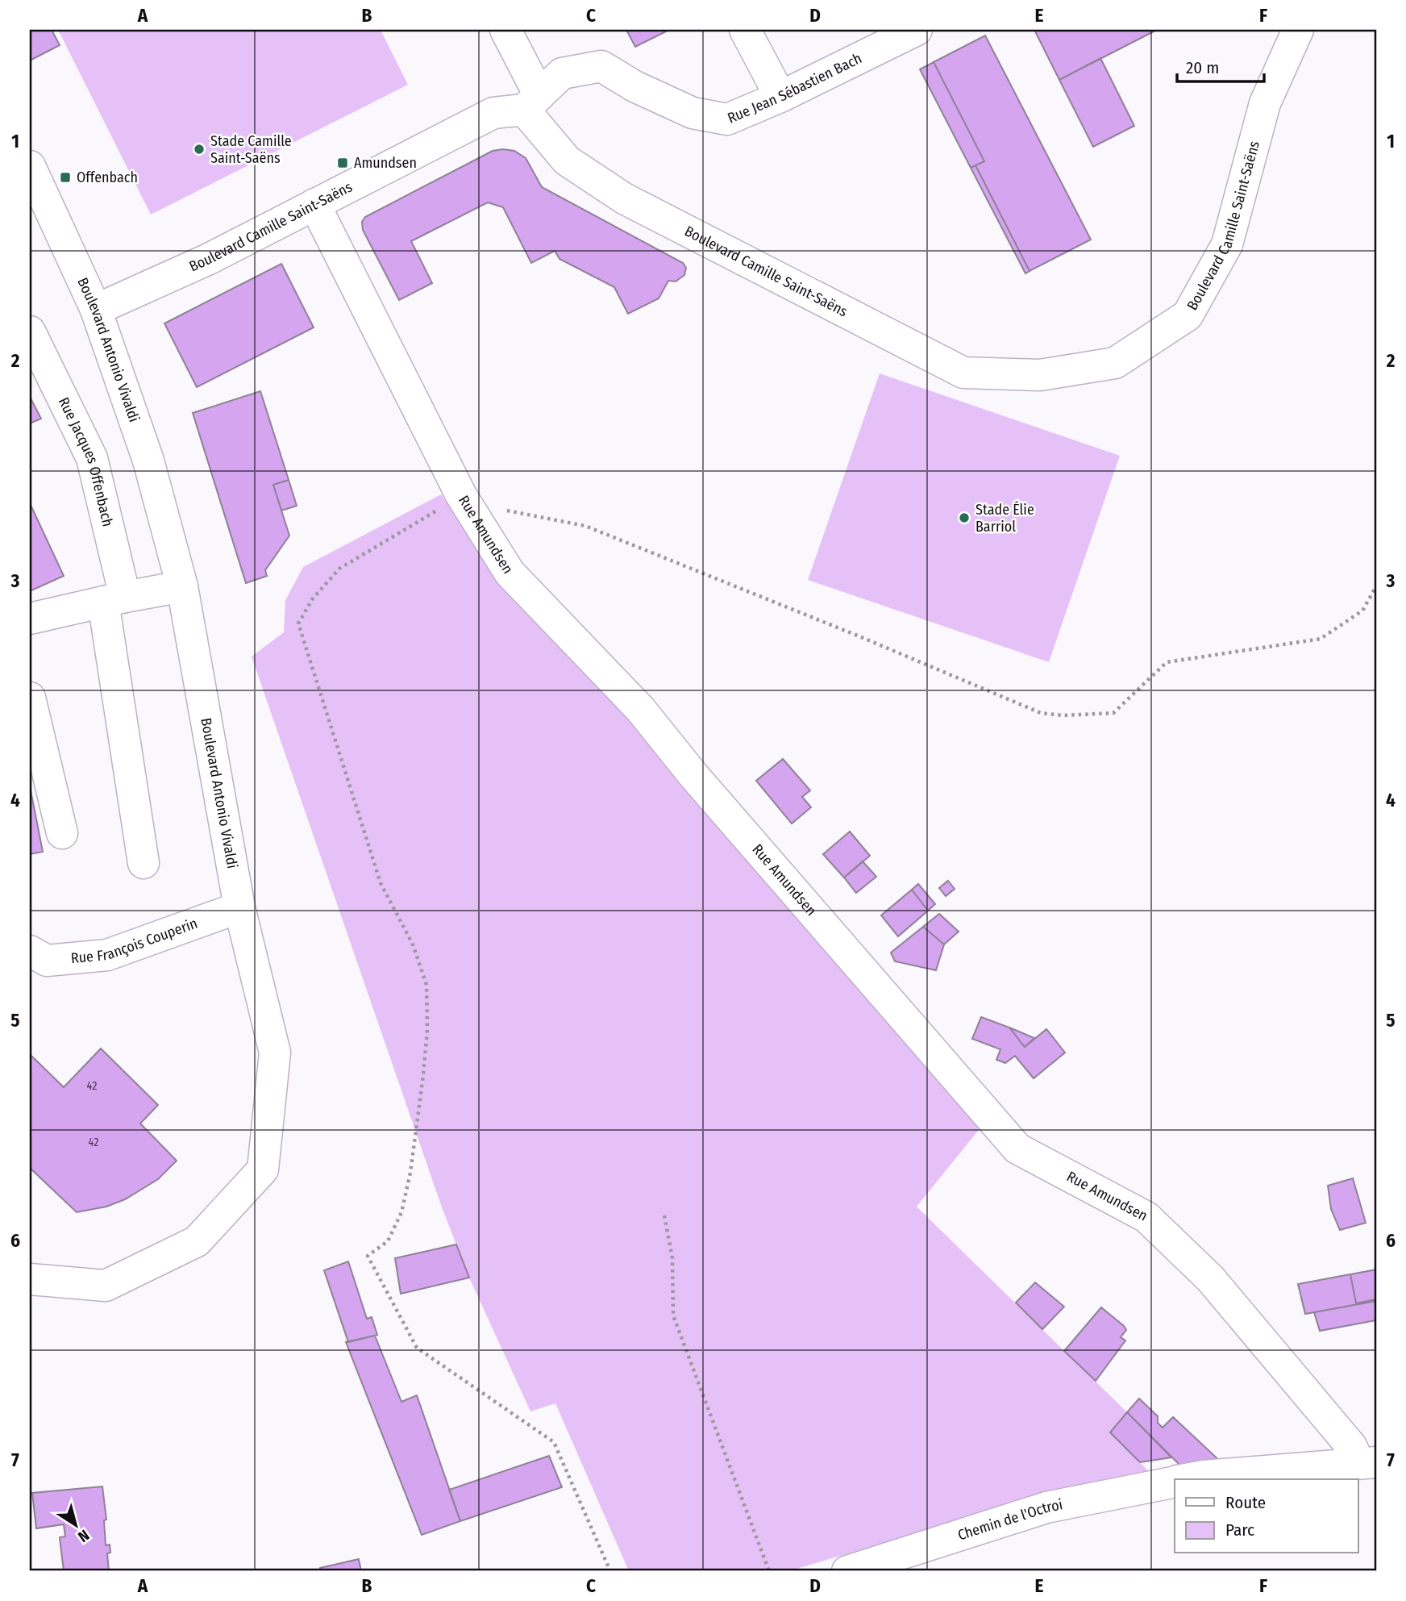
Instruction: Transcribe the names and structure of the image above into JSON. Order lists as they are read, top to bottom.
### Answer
{
  "streets": {
    "street": [
      "Rue Jean Sébastien Bach",
      "Boulevard Camille Saint-Saëns",
      "Boulevard Antonio Vivaldi",
      "Rue Jacques Offenbach",
      "Rue Amundsen",
      "Rue François Couperin",
      "Chemin de l'Octroi"
    ]
  },
  "crossings": [
    ["Rue Jean Sébastien Bach", "Boulevard Camille Saint-Saëns"],
    ["Boulevard Camille Saint-Saëns", "Boulevard Antonio Vivaldi"],
    ["Boulevard Camille Saint-Saëns", "Rue Amundsen"],
    ["Boulevard Antonio Vivaldi", "Rue François Couperin"],
    ["Rue Amundsen", "Chemin de l'Octroi"]
  ],
  "places": {
    "other": ["Stade Camille Saint-Saëns", "Stade Élie Barriol"],
    "transit": ["Amundsen", "Offenbach"]
  },
  "house_numbers": ["42", "42"],
  "legend": ["Route", "Parc"],
  "scale_bar": "20 m",
  "north": "bottom right",
  "grid": {
    "columns": [
      "A",
      "B",
      "C",
      "D",
      "E",
      "F"
    ],
    "rows": [
      "1",
      "2",
      "3",
      "4",
      "5",
      "6",
      "7"
    ]
  }
}
